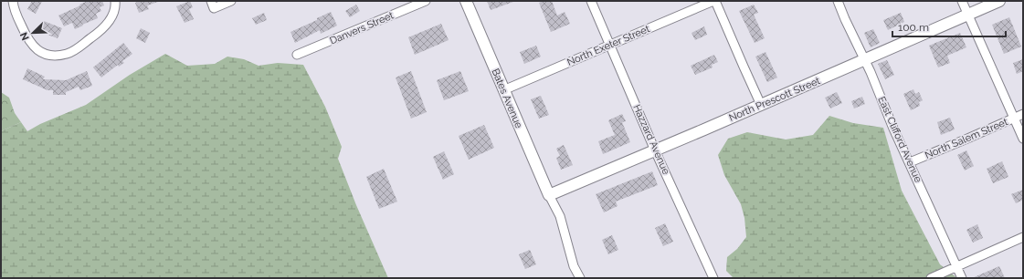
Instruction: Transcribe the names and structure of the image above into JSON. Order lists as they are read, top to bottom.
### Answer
{
  "streets": {
    "street": [
      "Danvers Street",
      "North Exeter Street",
      "Bates Avenue",
      "North Prescott Street",
      "North Salem Street",
      "Hazzard Avenue",
      "East Clifford Avenue"
    ]
  },
  "crossings": [
    ["North Exeter Street", "Bates Avenue"],
    ["North Exeter Street", "Hazzard Avenue"],
    ["Bates Avenue", "North Prescott Street"],
    ["North Prescott Street", "Hazzard Avenue"],
    ["North Prescott Street", "East Clifford Avenue"],
    ["North Salem Street", "East Clifford Avenue"]
  ],
  "scale_bar": "100 m",
  "north": "bottom left"
}
